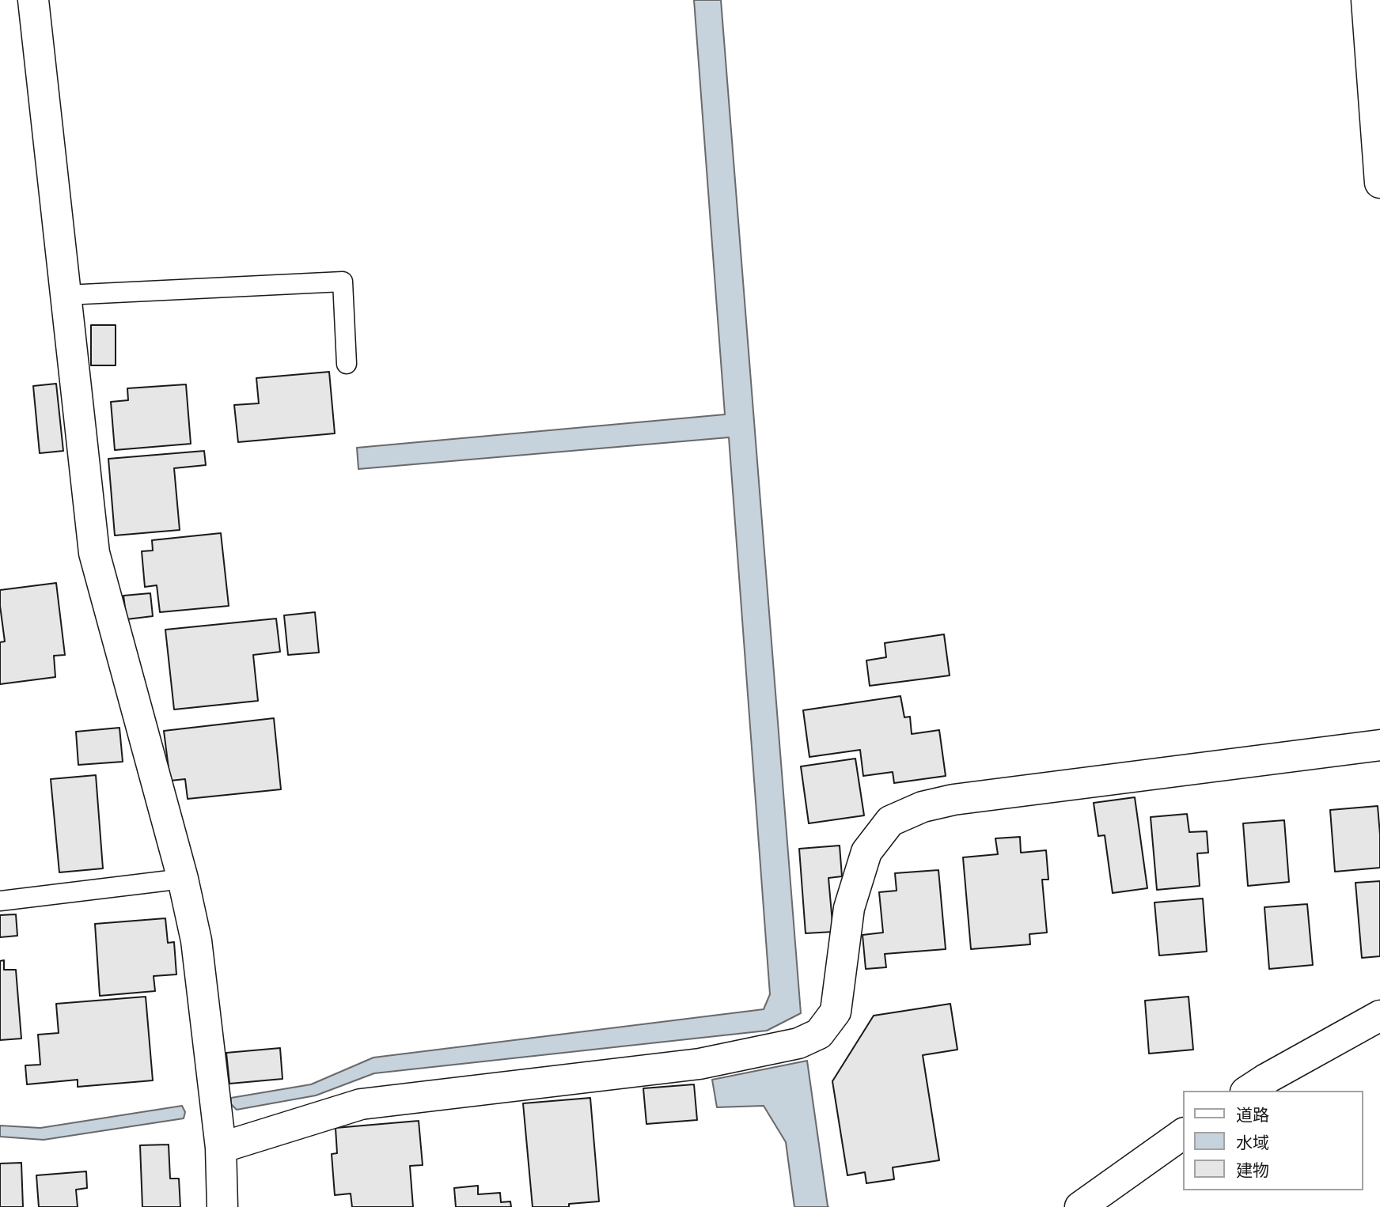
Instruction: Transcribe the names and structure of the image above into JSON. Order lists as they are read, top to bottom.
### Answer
{
  "legend": ["道路", "水域", "建物"]
}
